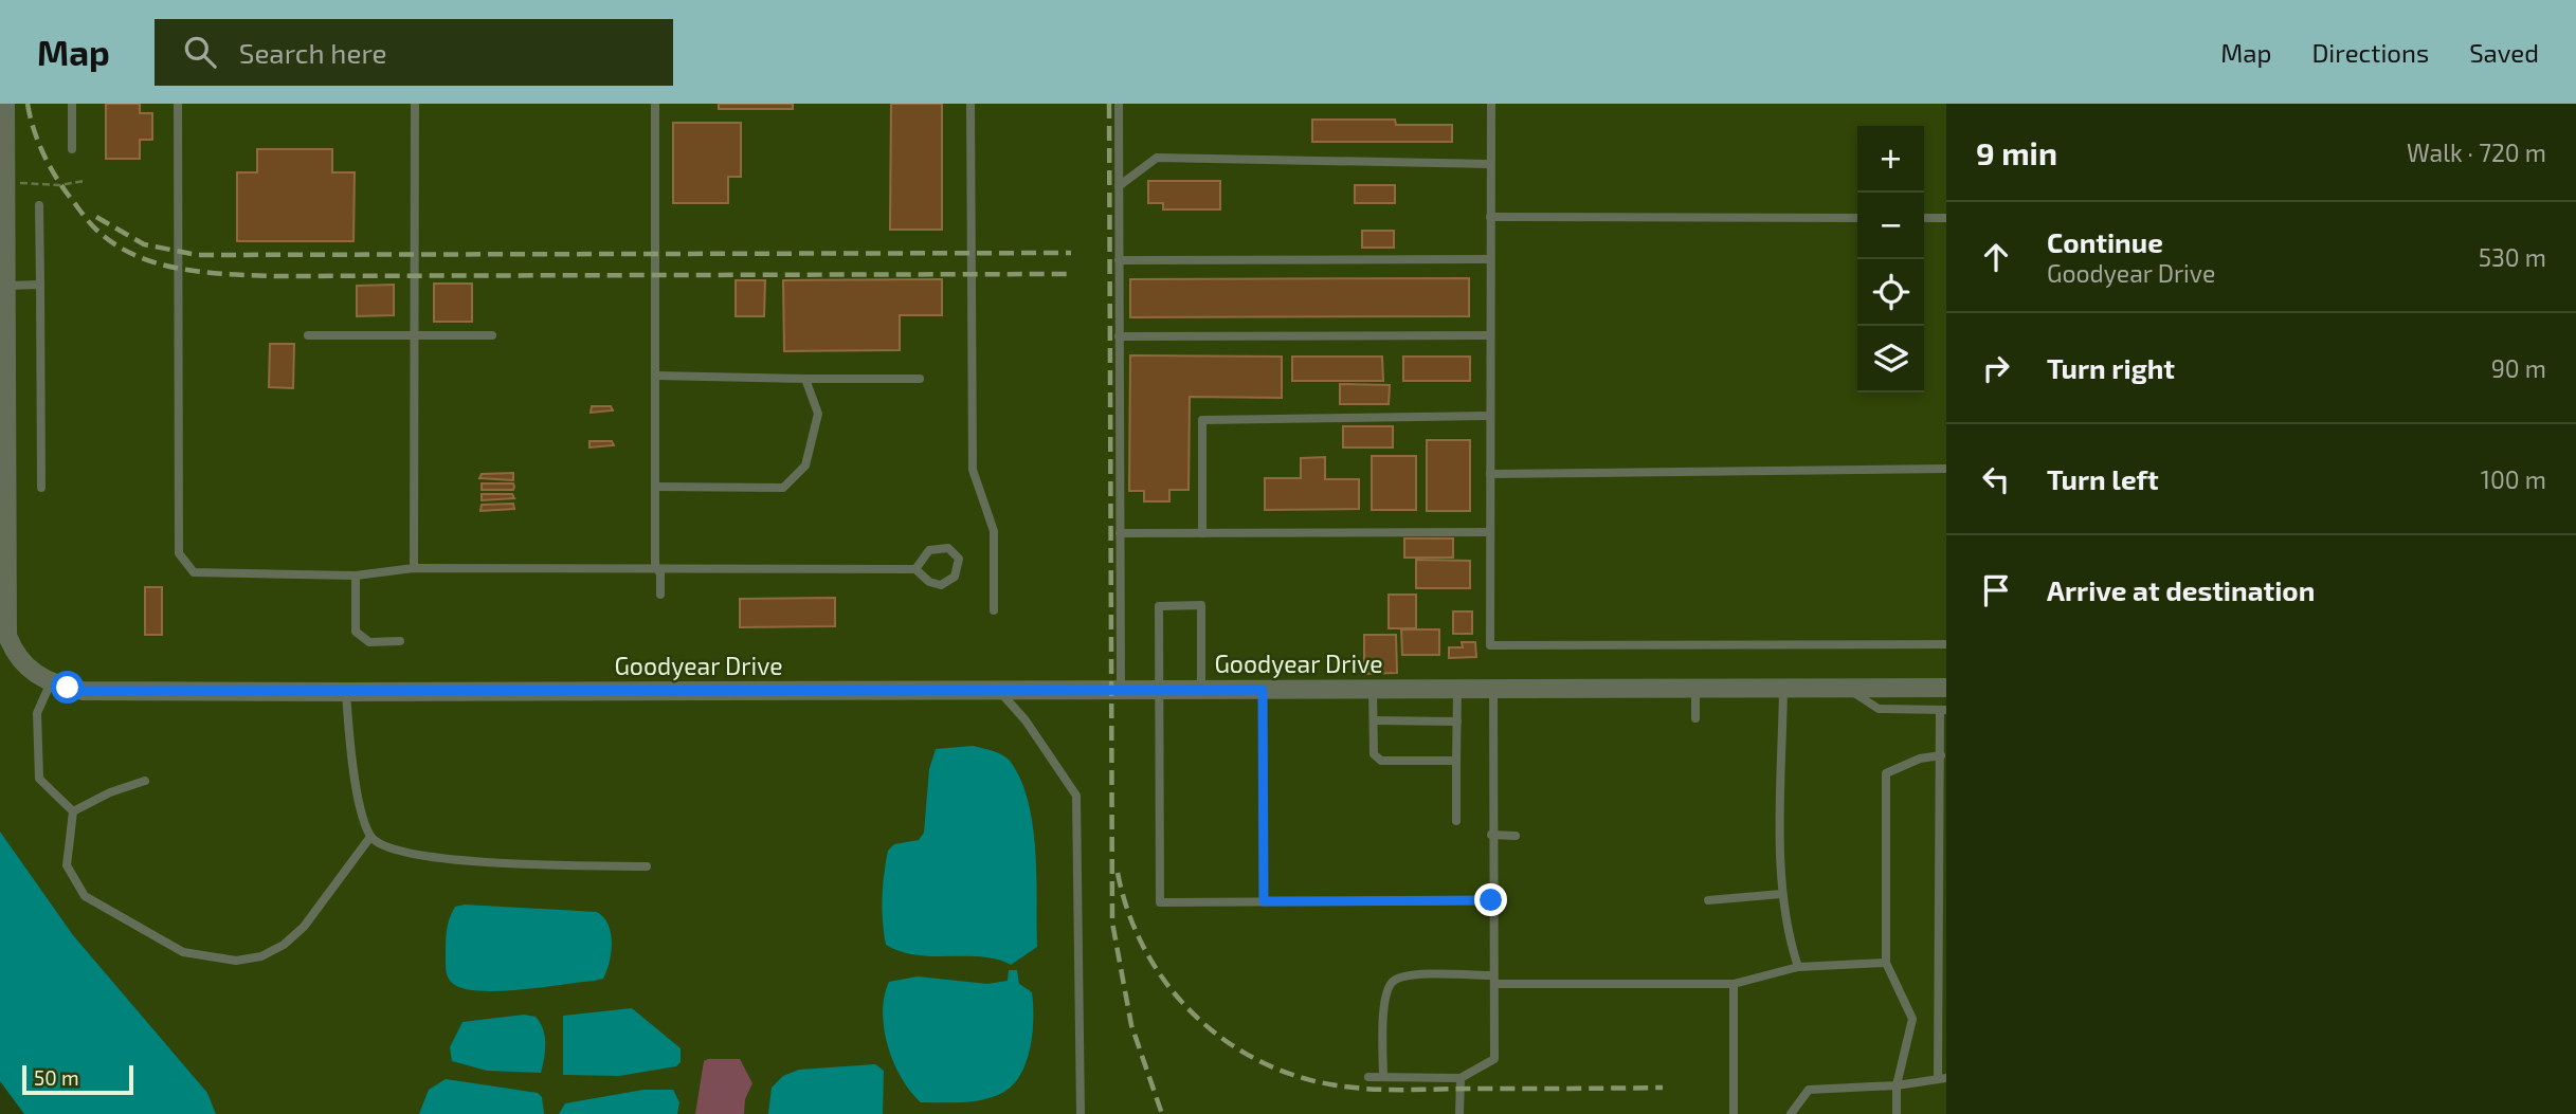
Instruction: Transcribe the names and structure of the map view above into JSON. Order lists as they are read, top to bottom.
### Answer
{
  "streets": {
    "street": ["Goodyear Drive"]
  },
  "scale_bar": "50 m",
  "page": {
    "header": "Map",
    "search": "Search here",
    "nav": ["Map", "Directions", "Saved"],
    "heading": ["9 min", "Walk · 720 m"],
    "map_buttons": ["+", "−"],
    "list": [
      ["Continue", "Goodyear Drive", "530 m"],
      ["Turn right", "90 m"],
      ["Turn left", "100 m"],
      "Arrive at destination"
    ],
    "scale": "50 m"
  }
}
